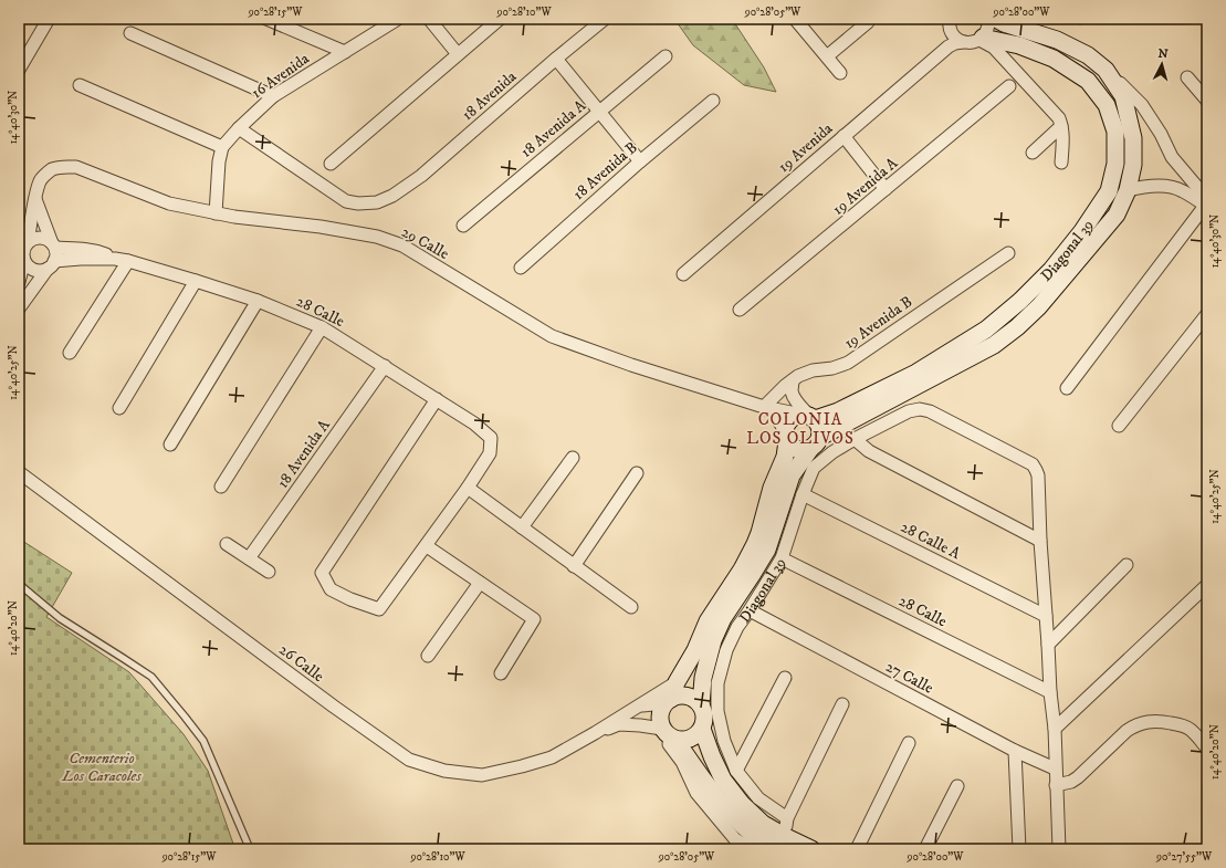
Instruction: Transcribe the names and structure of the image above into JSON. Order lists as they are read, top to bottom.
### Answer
{
  "streets": {
    "street": [
      "16 Avenida",
      "18 Avenida",
      "18 Avenida A",
      "19 Avenida",
      "18 Avenida B",
      "19 Avenida A",
      "29 Calle",
      "Diagonal 39",
      "28 Calle",
      "19 Avenida B",
      "28 Calle A",
      "26 Calle",
      "27 Calle"
    ]
  },
  "crossings": [
    ["16 Avenida", "18 Avenida"],
    ["18 Avenida A", "28 Calle"],
    ["19 Avenida", "Diagonal 39"],
    ["29 Calle", "Diagonal 39"],
    ["29 Calle", "19 Avenida B"],
    ["Diagonal 39", "28 Calle"],
    ["Diagonal 39", "28 Calle A"],
    ["Diagonal 39", "26 Calle"],
    ["Diagonal 39", "27 Calle"]
  ],
  "districts": ["COLONIA LOS OLIVOS"],
  "parks": ["Cementerio Los Caracoles"],
  "north": "top",
  "coordinates": [
    "90°28'15\"W",
    "90°28'10\"W",
    "90°28'05\"W",
    "90°28'00\"W",
    "14°40'30\"N",
    "14°40'25\"N",
    "14°40'20\"N",
    "90°27'55\"W"
  ]
}
